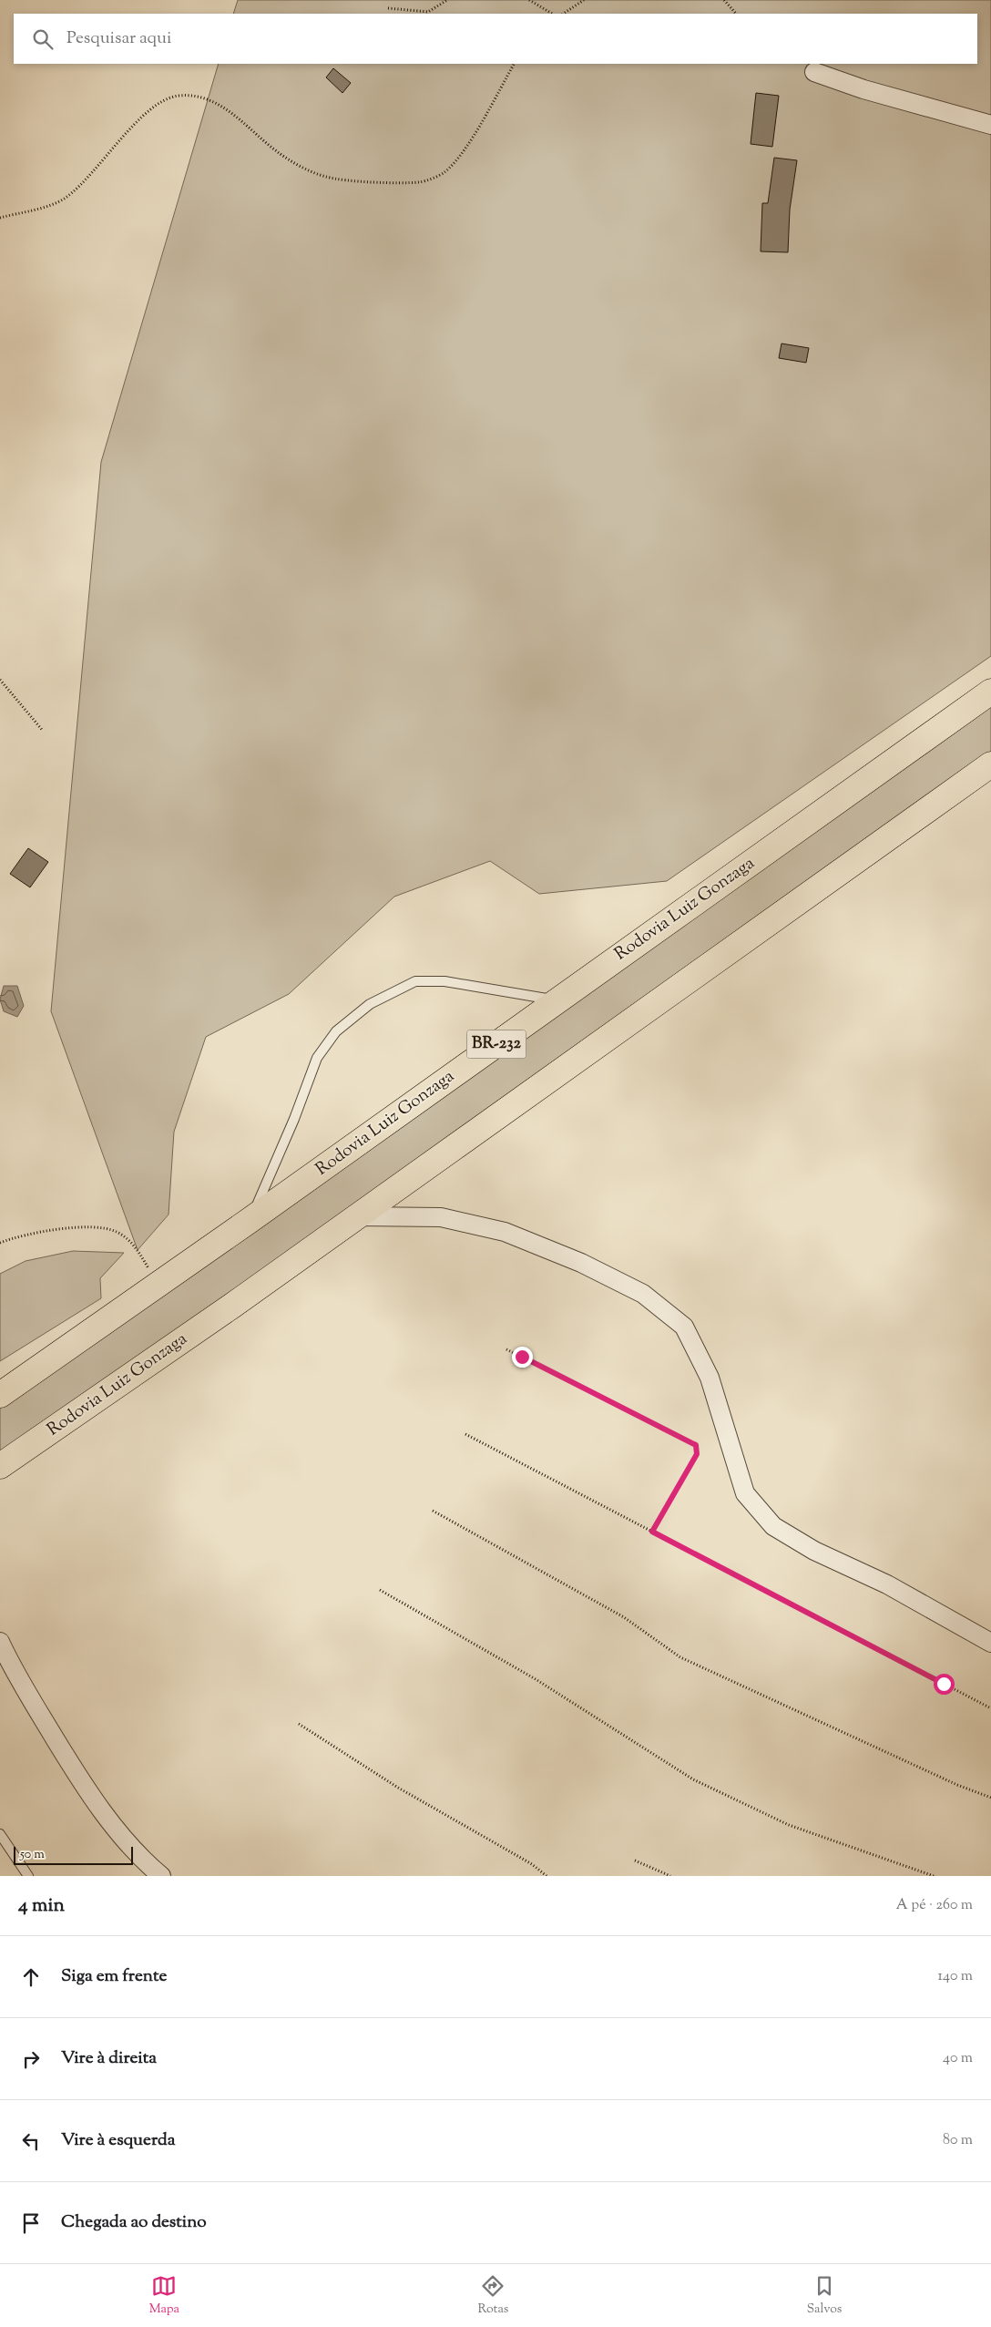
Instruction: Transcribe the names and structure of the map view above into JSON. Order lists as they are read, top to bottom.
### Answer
{
  "streets": {
    "highway": ["Rodovia Luiz Gonzaga", "BR-232"]
  },
  "scale_bar": "50 m",
  "page": {
    "search": "Pesquisar aqui",
    "scale": "50 m",
    "heading": ["4 min", "A pé · 260 m"],
    "list": [
      ["Siga em frente", "140 m"],
      ["Vire à direita", "40 m"],
      ["Vire à esquerda", "80 m"],
      "Chegada ao destino"
    ],
    "nav": ["Mapa", "Rotas", "Salvos"]
  }
}
